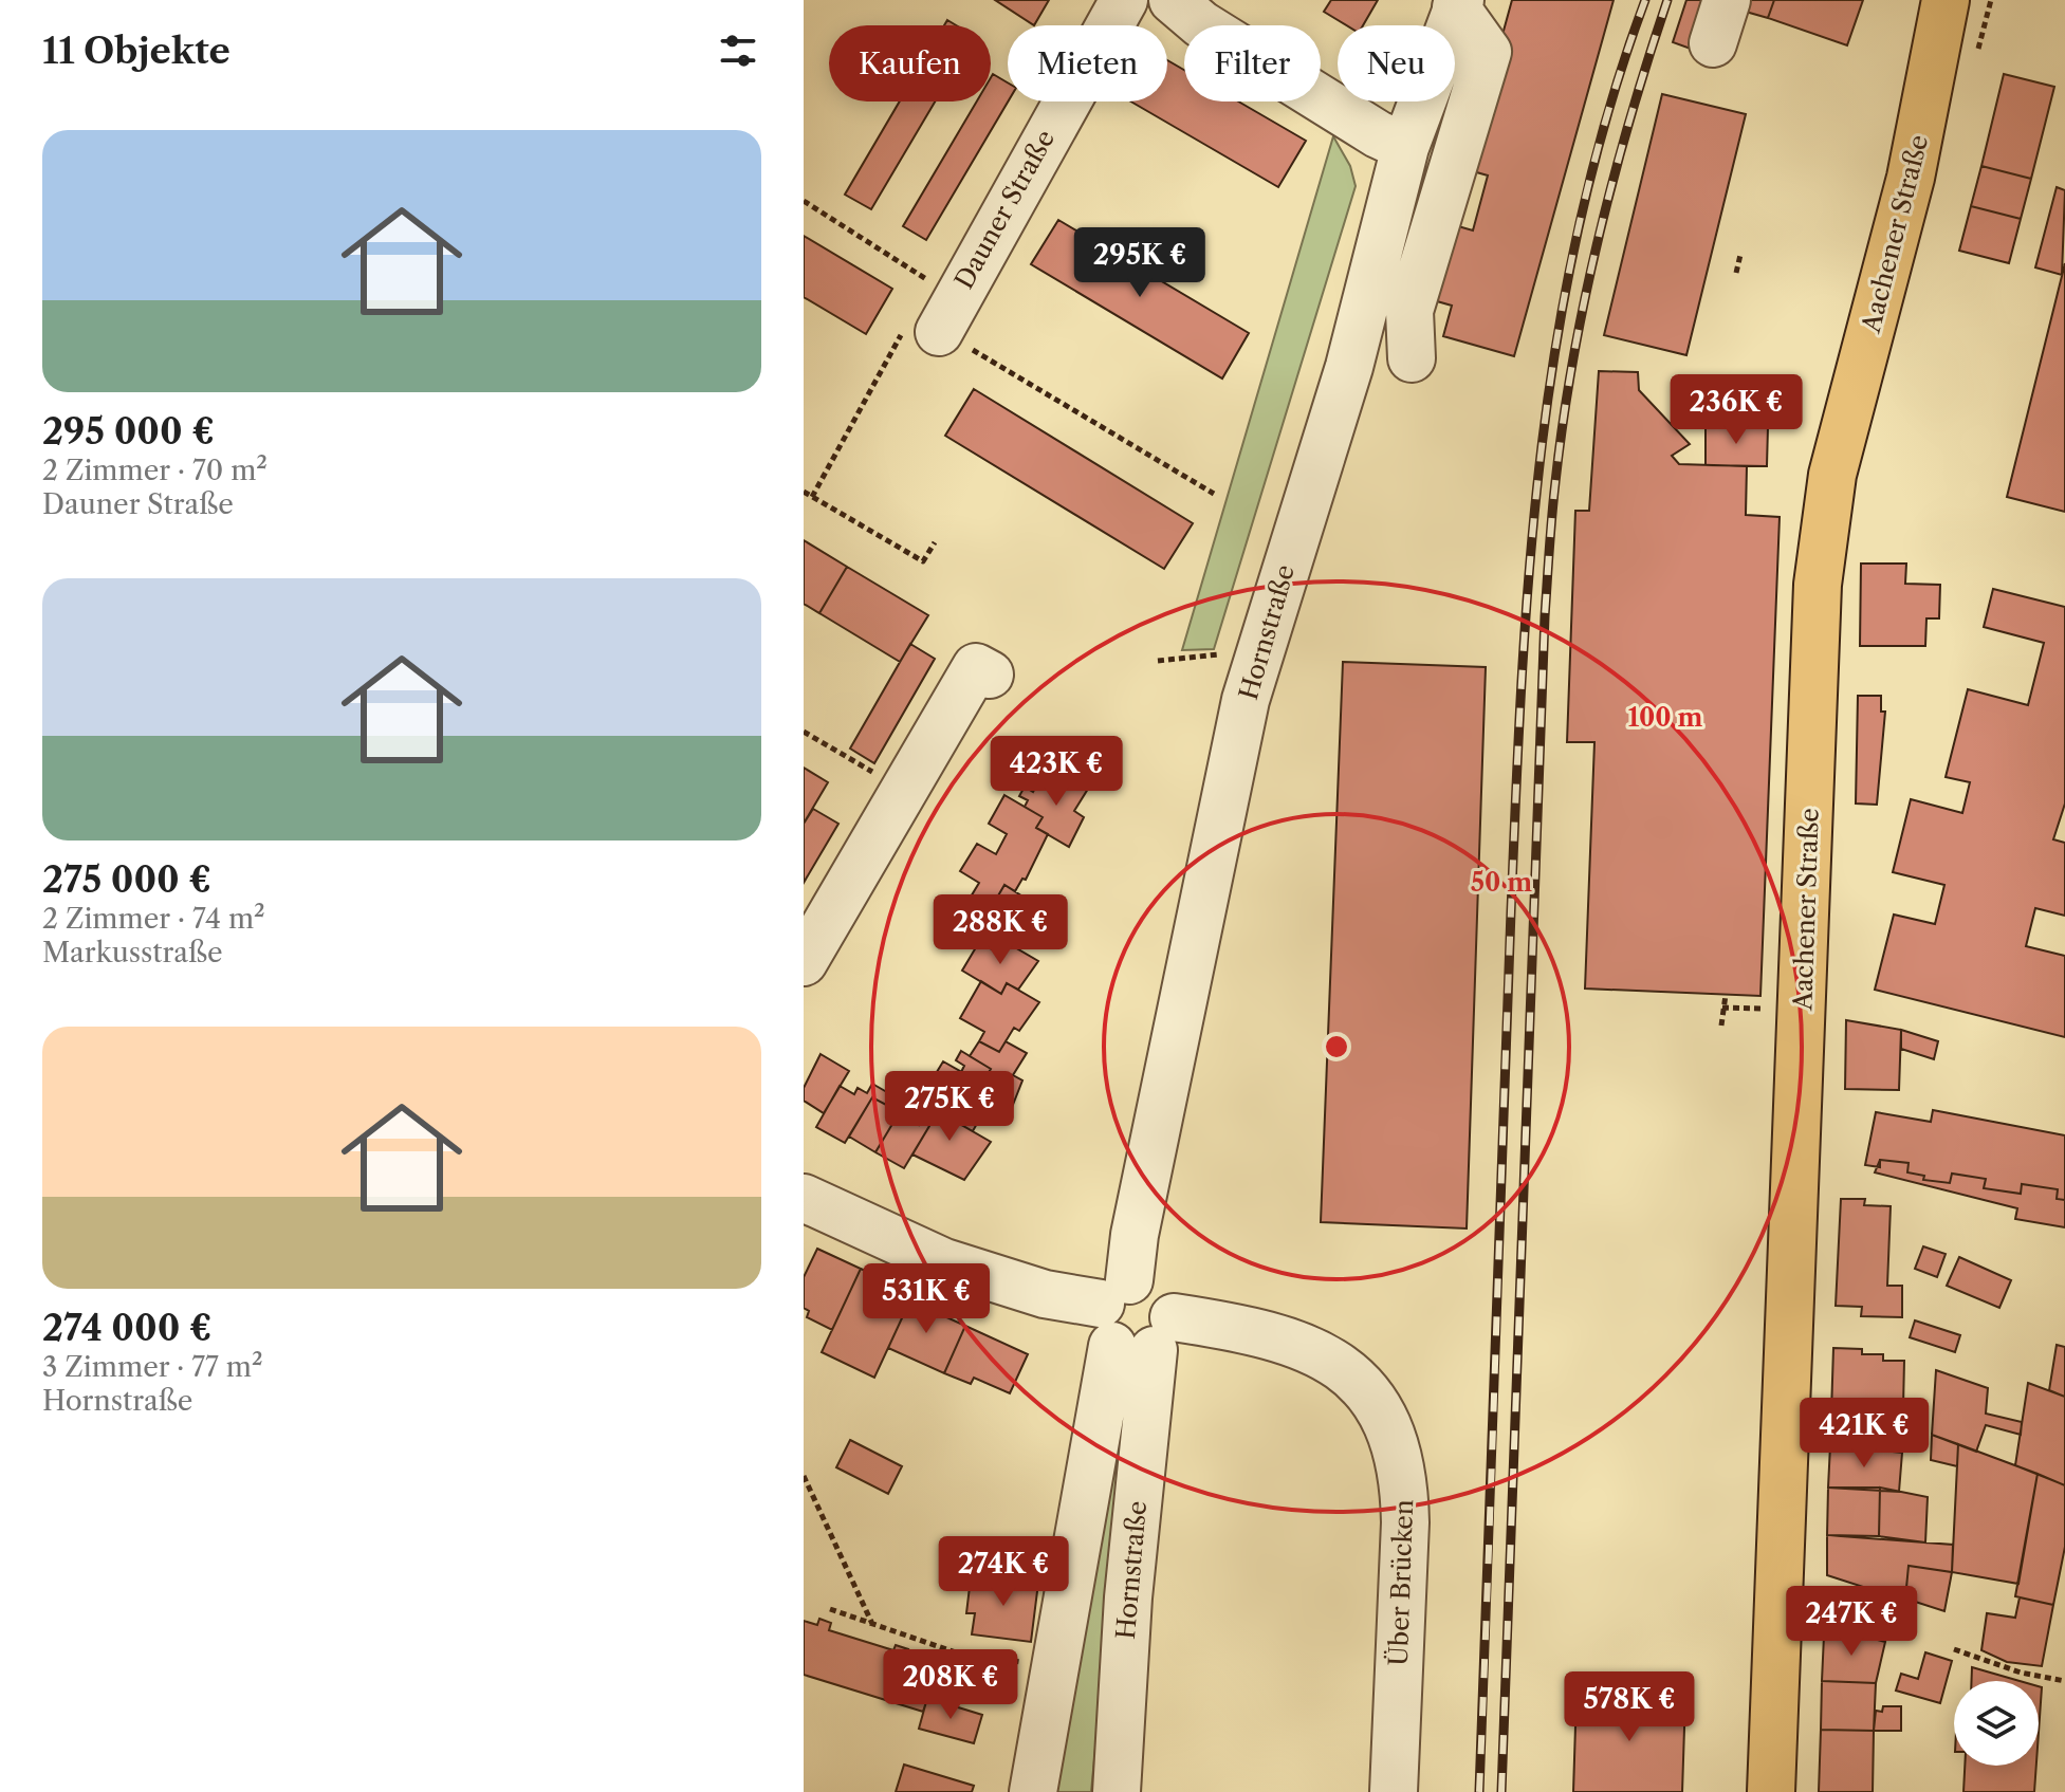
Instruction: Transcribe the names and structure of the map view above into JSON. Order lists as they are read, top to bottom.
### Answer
{
  "streets": {
    "main road": ["Aachener Straße"],
    "street": ["Dauner Straße", "Hornstraße", "Über Brücken"]
  },
  "crossings": [
    ["Hornstraße", "Über Brücken"]
  ],
  "page": {
    "heading": "11 Objekte",
    "chip": [
      "Kaufen",
      "Mieten",
      "Filter",
      "Neu"
    ],
    "list": [
      {
        "name": "295 000 €",
        "note": "2 Zimmer · 70 m² · Dauner Straße"
      },
      {
        "name": "275 000 €",
        "note": "2 Zimmer · 74 m² · Markusstraße"
      },
      {
        "name": "274 000 €",
        "note": "3 Zimmer · 77 m² · Hornstraße"
      }
    ],
    "price": [
      "295K €",
      "236K €",
      "423K €",
      "288K €",
      "275K €",
      "531K €",
      "421K €",
      "274K €",
      "247K €",
      "208K €",
      "578K €"
    ]
  },
  "rings": ["100 m", "50 m"]
}
